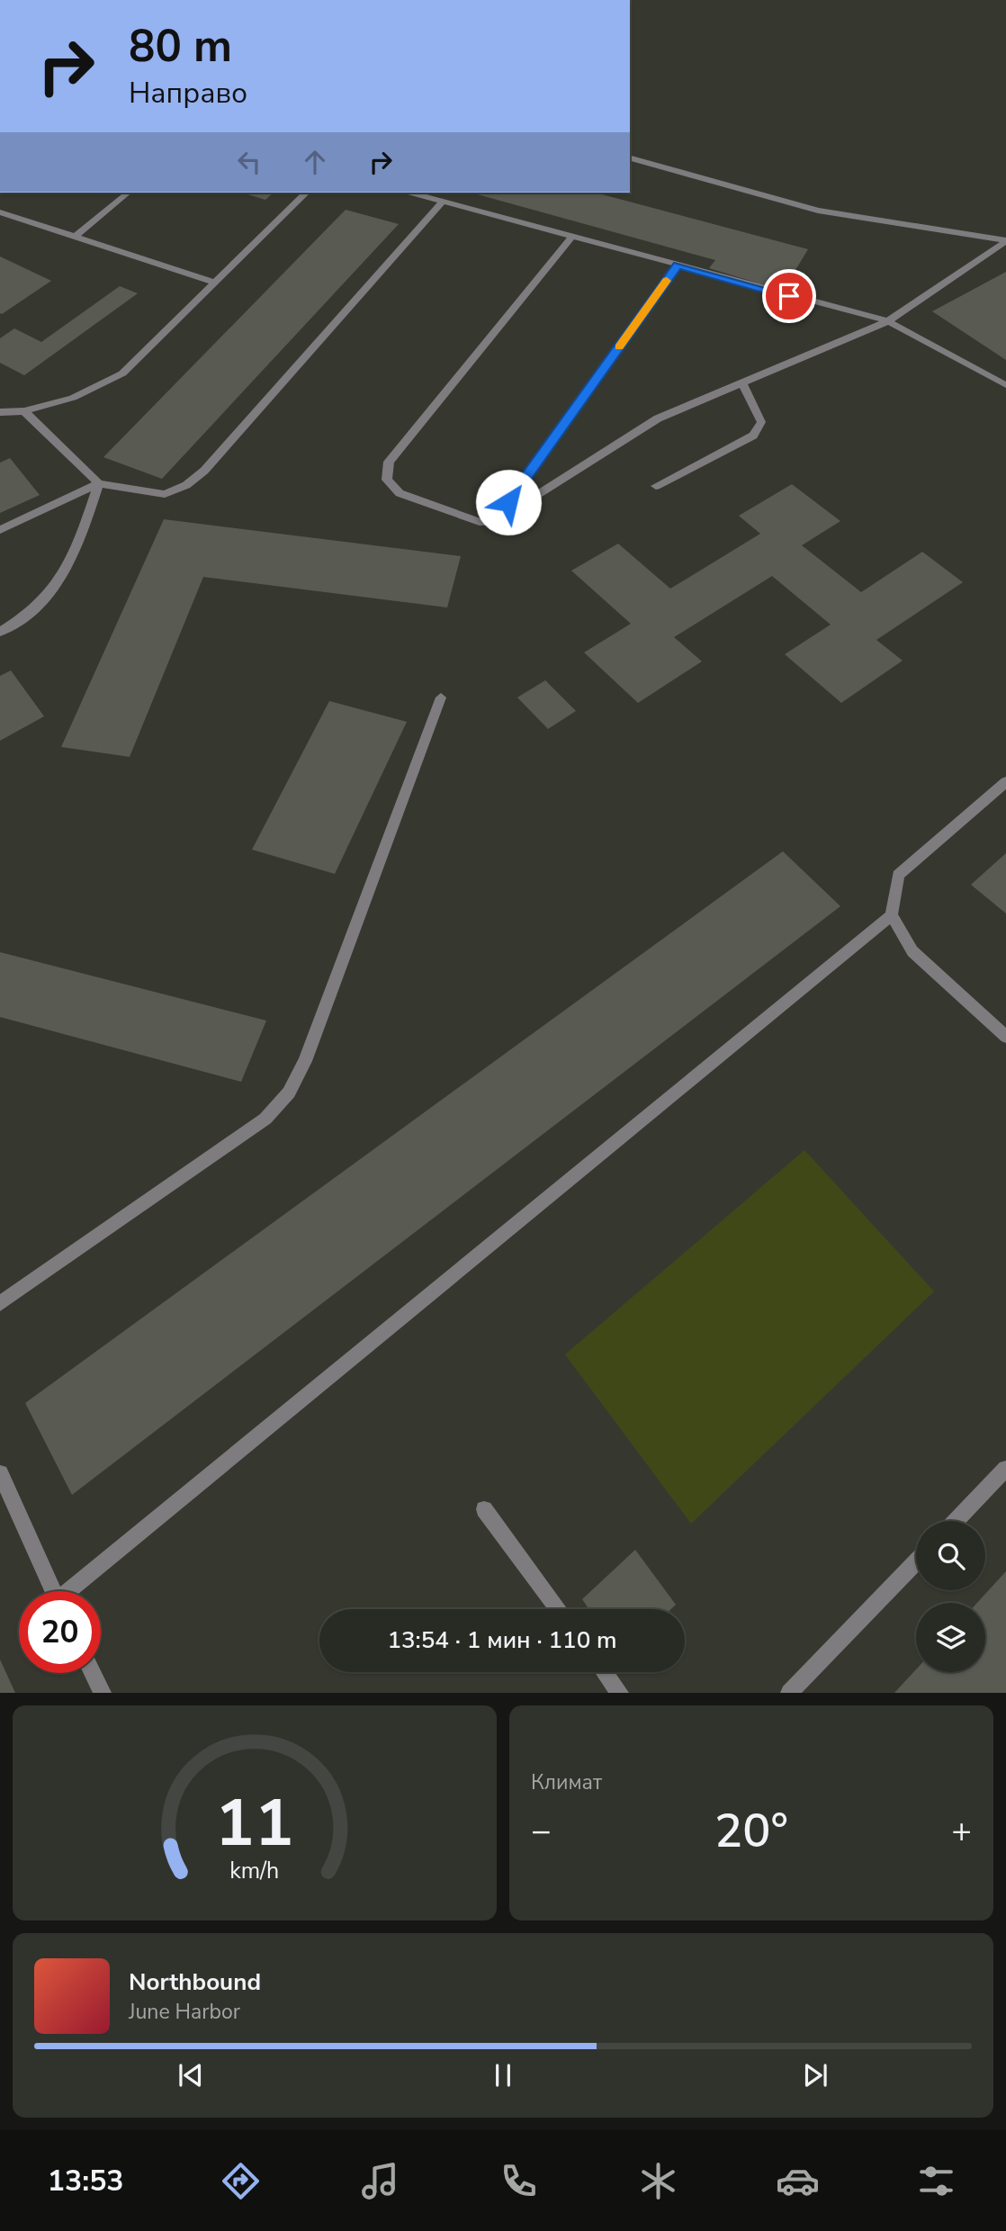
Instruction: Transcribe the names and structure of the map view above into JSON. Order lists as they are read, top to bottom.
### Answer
{
  "page": {
    "turn": ["80 m", "Направо"],
    "limit": "20",
    "trip": "13:54 · 1 мин · 110 m",
    "tile": "Климат",
    "heat": ["−", "20°", "+"],
    "song": ["Northbound", "June Harbor"],
    "tabs": "13:53",
    "gauge": ["11", "km/h"]
  }
}
